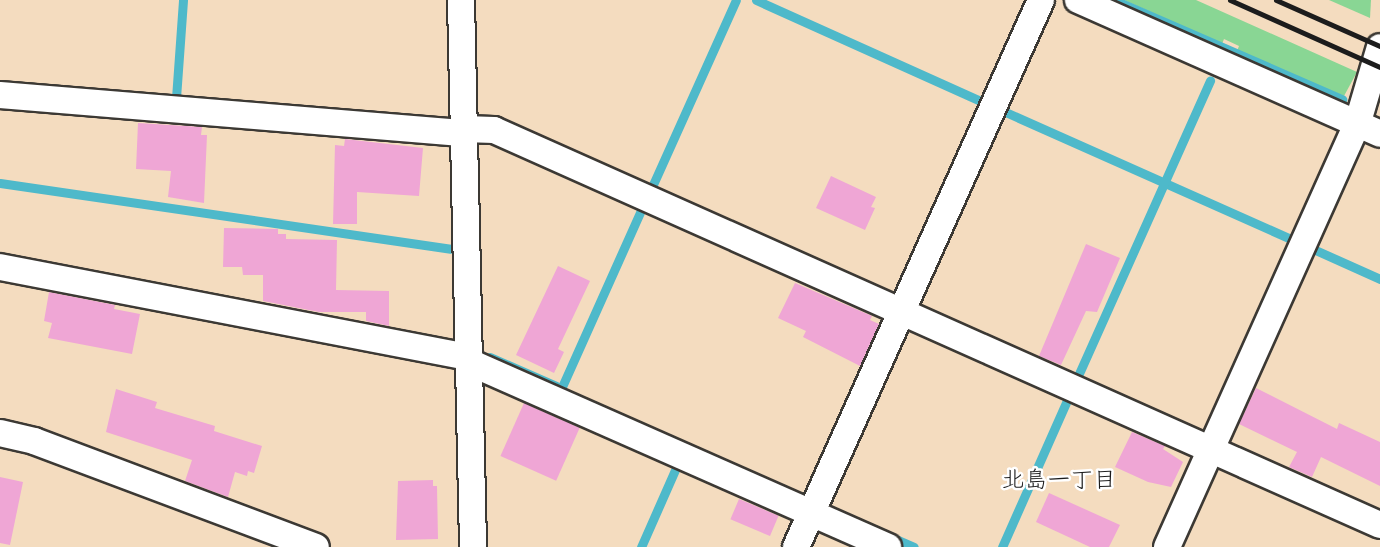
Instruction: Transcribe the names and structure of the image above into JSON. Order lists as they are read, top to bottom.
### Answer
{
  "districts": ["北島一丁目"]
}
